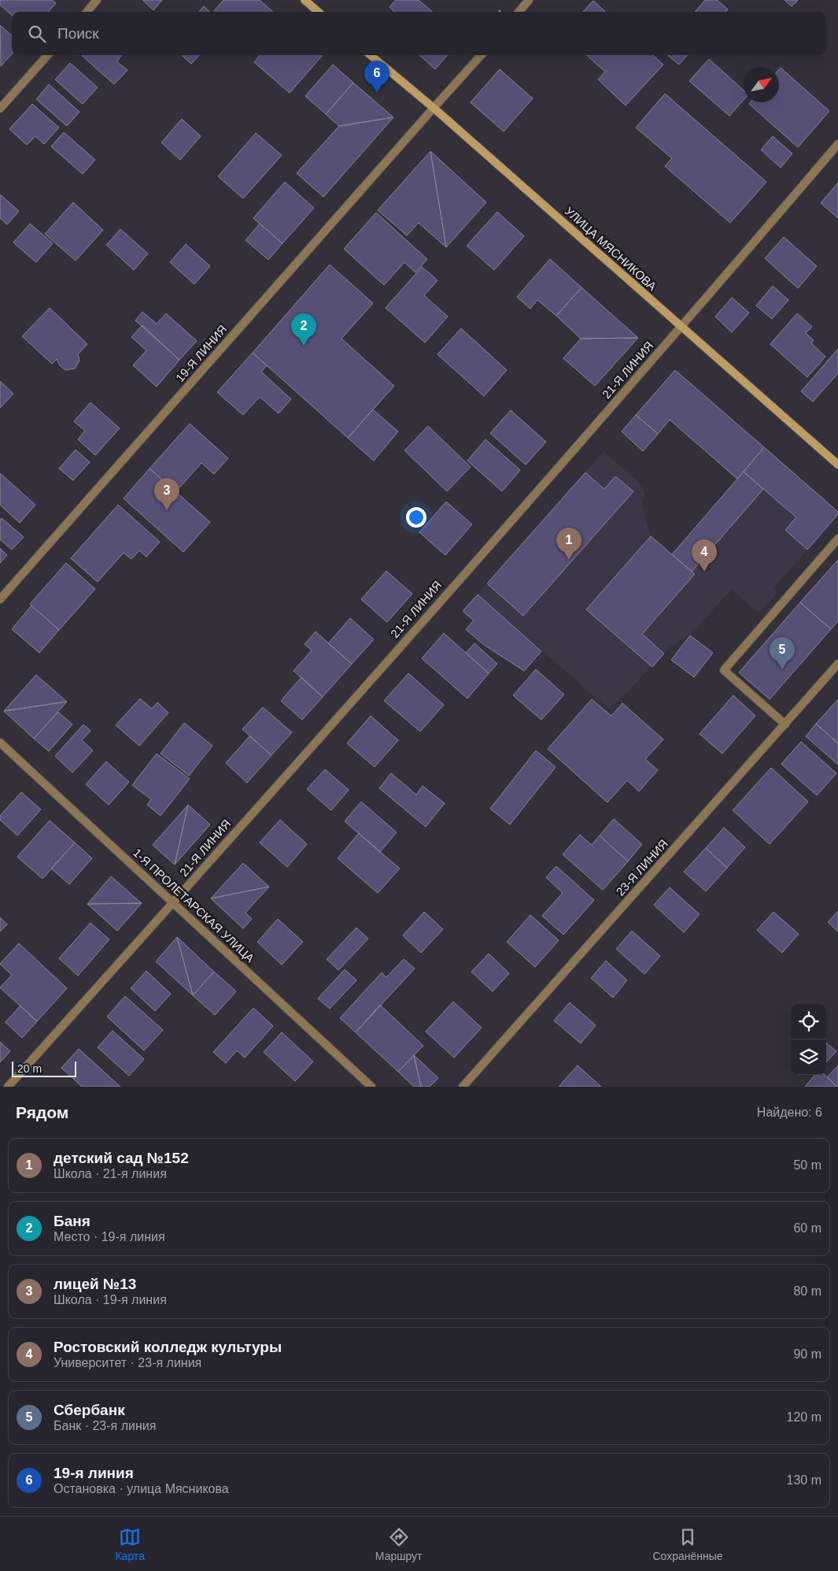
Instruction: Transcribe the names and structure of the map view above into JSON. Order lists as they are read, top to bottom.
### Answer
{
  "streets": {
    "main road": ["УЛИЦА МЯСНИКОВА"],
    "street": [
      "19-Я ЛИНИЯ",
      "21-Я ЛИНИЯ",
      "23-Я ЛИНИЯ",
      "1-Я ПРОЛЕТАРСКАЯ УЛИЦА"
    ]
  },
  "crossings": [
    ["УЛИЦА МЯСНИКОВА", "19-Я ЛИНИЯ"],
    ["УЛИЦА МЯСНИКОВА", "21-Я ЛИНИЯ"],
    ["21-Я ЛИНИЯ", "1-Я ПРОЛЕТАРСКАЯ УЛИЦА"]
  ],
  "scale_bar": "20 m",
  "north": "top right",
  "page": {
    "search": "Поиск",
    "pins": [
      "6",
      "2",
      "3",
      "1",
      "4",
      "5"
    ],
    "scale": "20 m",
    "heading": ["Рядом", "Найдено: 6"],
    "list": [
      {
        "mark": "1",
        "name": "детский сад №152",
        "note": "Школа · 21-я линия",
        "value": "50 m"
      },
      {
        "mark": "2",
        "name": "Баня",
        "note": "Место · 19-я линия",
        "value": "60 m"
      },
      {
        "mark": "3",
        "name": "лицей №13",
        "note": "Школа · 19-я линия",
        "value": "80 m"
      },
      {
        "mark": "4",
        "name": "Ростовский колледж культуры",
        "note": "Университет · 23-я линия",
        "value": "90 m"
      },
      {
        "mark": "5",
        "name": "Сбербанк",
        "note": "Банк · 23-я линия",
        "value": "120 m"
      },
      {
        "mark": "6",
        "name": "19-я линия",
        "note": "Остановка · улица Мясникова",
        "value": "130 m"
      }
    ],
    "nav": ["Карта", "Маршрут", "Сохранённые"]
  }
}
